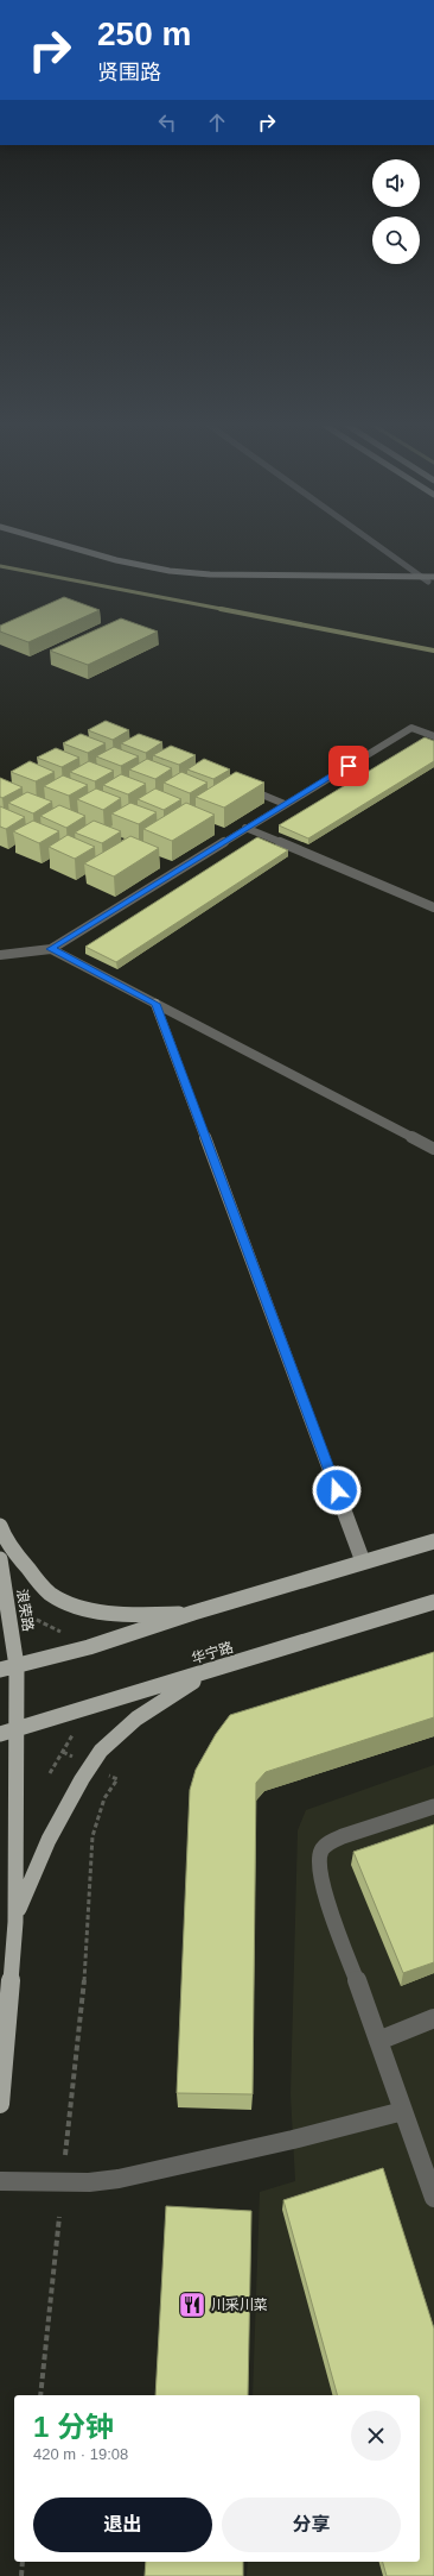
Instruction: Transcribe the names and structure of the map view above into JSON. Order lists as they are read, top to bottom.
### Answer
{
  "streets": {
    "main road": ["浪荣路", "华宁路"]
  },
  "crossings": [
    ["浪荣路", "华宁路"]
  ],
  "places": {
    "restaurant": ["川采川菜"]
  },
  "page": {
    "turn": ["250 m", "贤围路"],
    "heading": ["1 分钟", "420 m · 19:08"],
    "buttons": ["退出", "分享"]
  }
}
